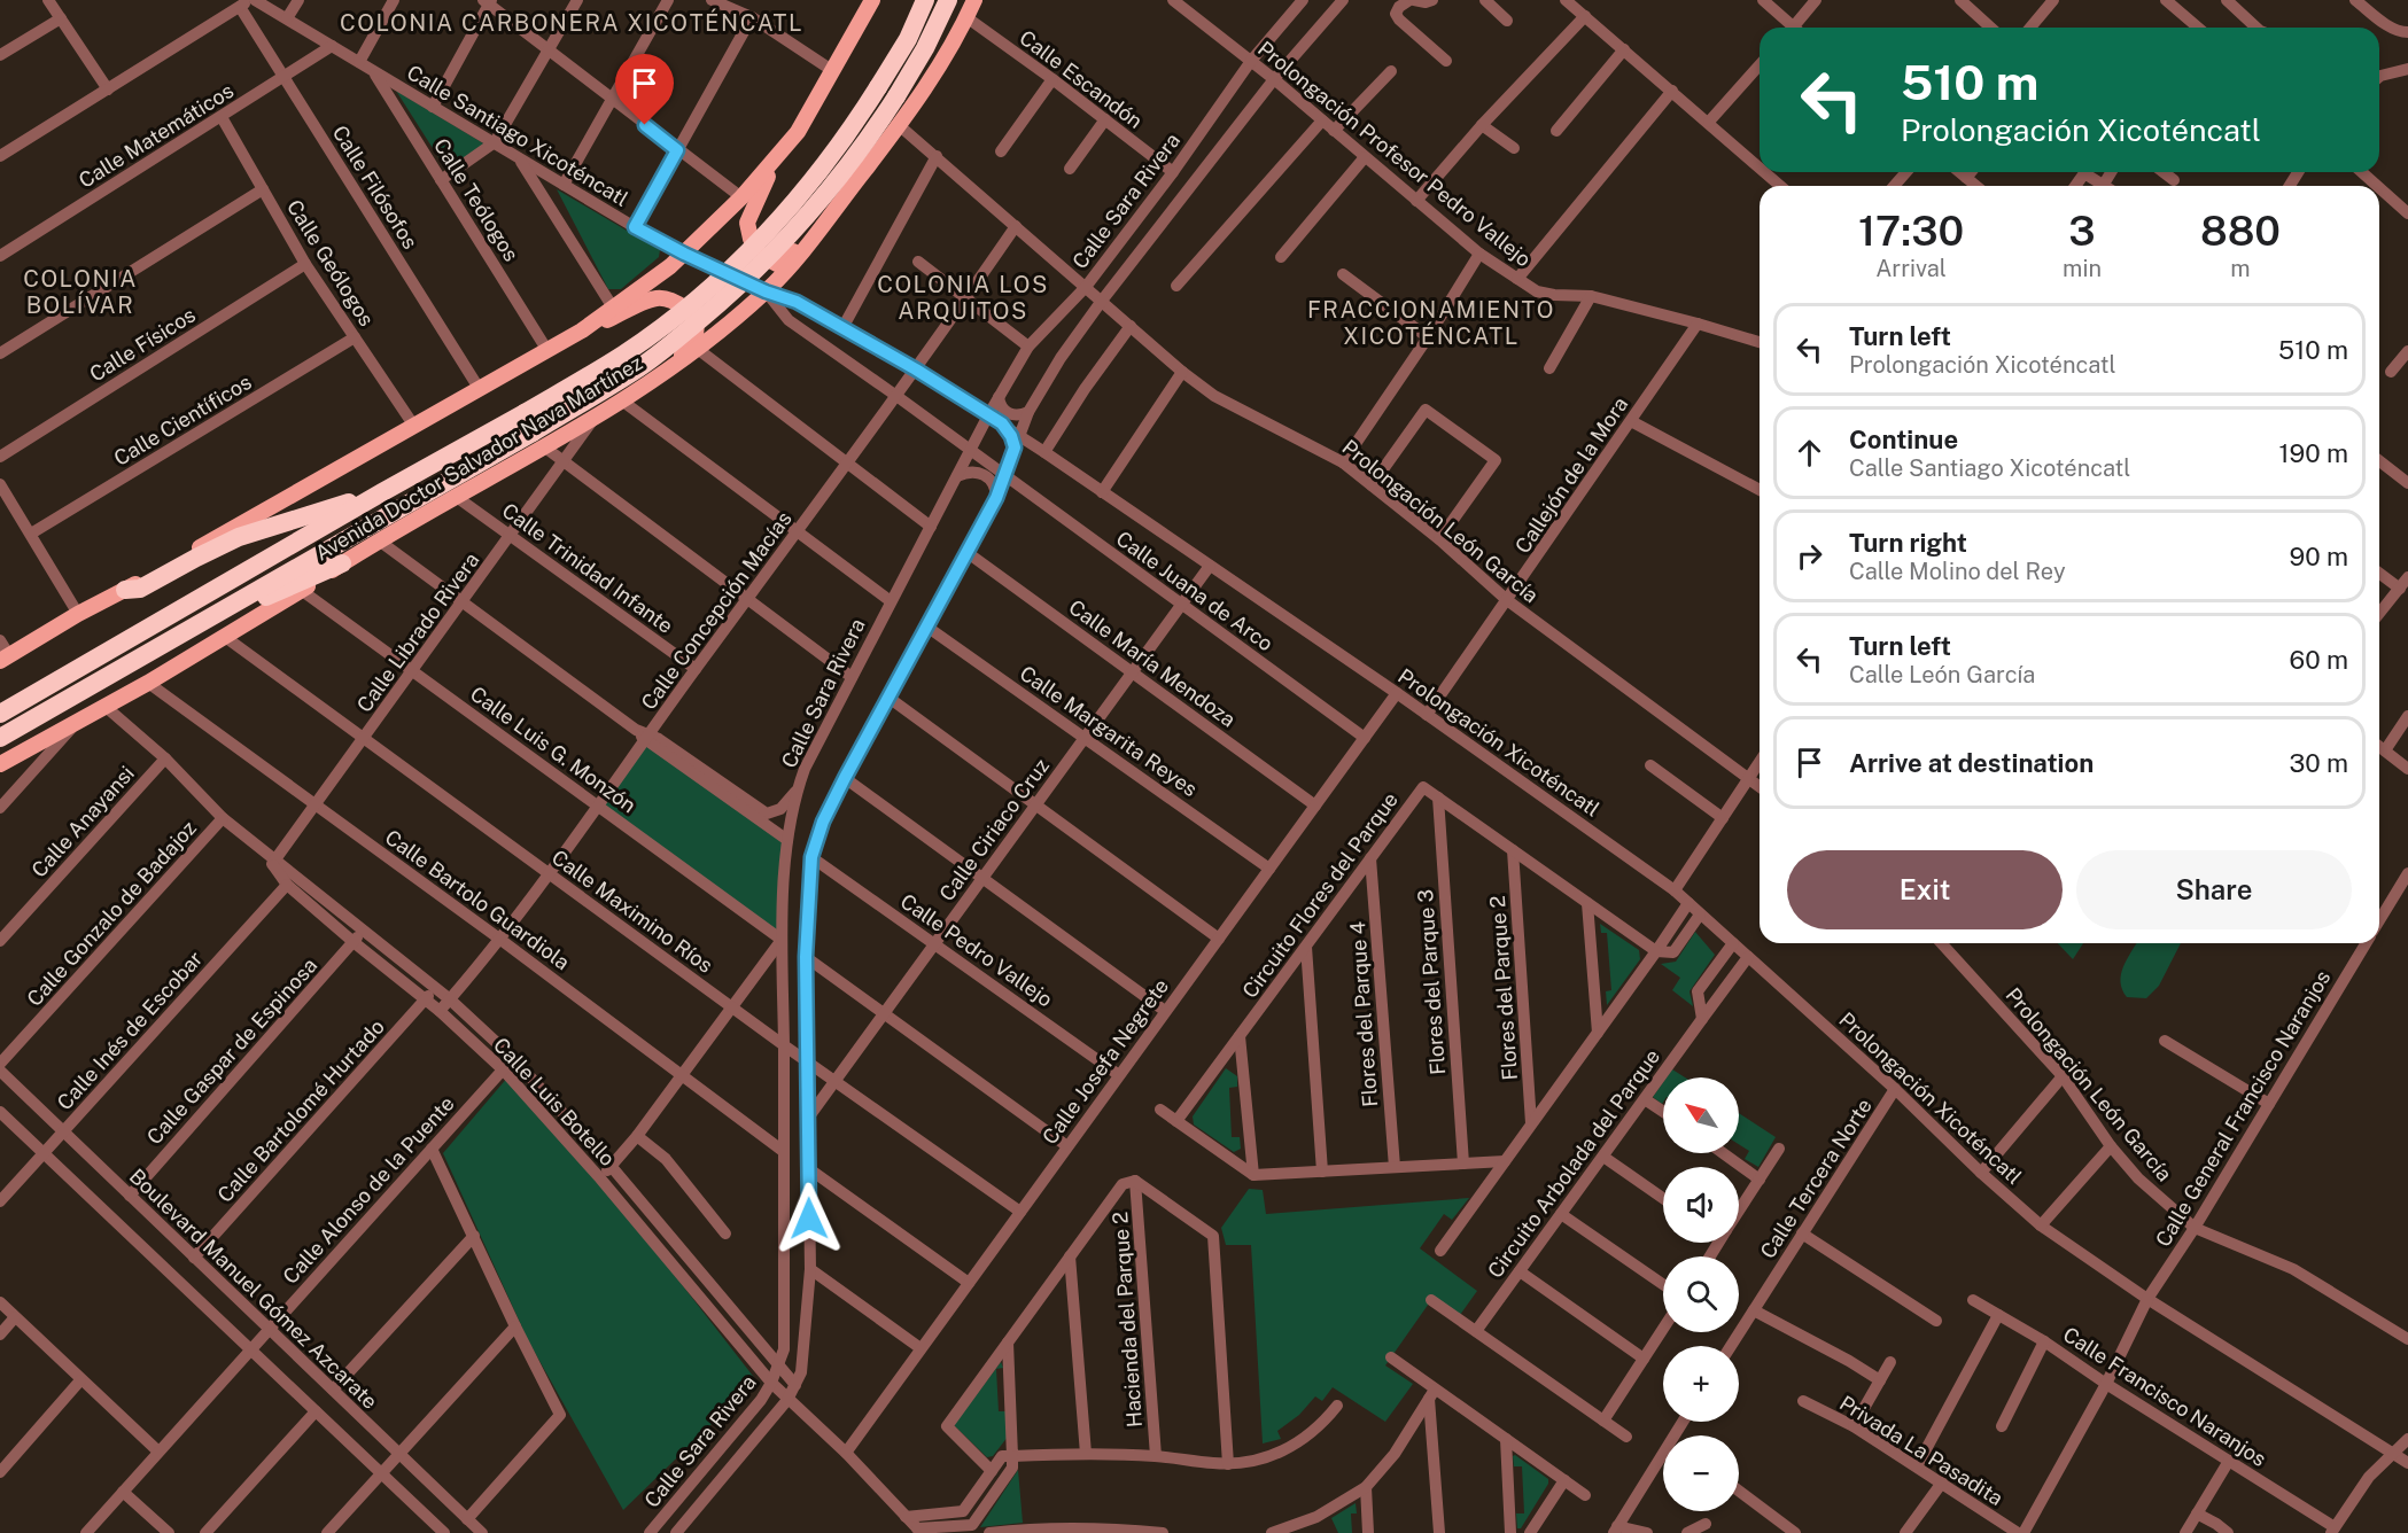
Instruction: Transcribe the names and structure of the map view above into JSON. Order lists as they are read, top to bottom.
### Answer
{
  "streets": {
    "highway": ["Avenida Doctor Salvador Nava Martínez"],
    "street": [
      "Calle Escandón",
      "Calle Matemáticos",
      "Calle Santiago Xicoténcatl",
      "Prolongación Profesor Pedro Vallejo",
      "Calle Filósofos",
      "Calle Teólogos",
      "Calle Sara Rivera",
      "Calle Geólogos",
      "Calle Físicos",
      "Calle Científicos",
      "Callejón de la Mora",
      "Prolongación León García",
      "Calle Trinidad Infante",
      "Calle Juana de Arco",
      "Calle Concepción Macías",
      "Calle Librado Rivera",
      "Calle María Mendoza",
      "Calle Margarita Reyes",
      "Prolongación Xicoténcatl",
      "Calle Luis G. Monzón",
      "Calle Anayansi",
      "Calle Ciriaco Cruz",
      "Circuito Flores del Parque",
      "Calle Bartolo Guardiola",
      "Calle Maximino Ríos",
      "Calle Gonzalo de Badajoz",
      "Calle Pedro Vallejo",
      "Flores del Parque 3",
      "Flores del Parque 2",
      "Flores del Parque 4",
      "Calle Inés de Escobar",
      "Calle Gaspar de Espinosa",
      "Calle Josefa Negrete",
      "Calle Luis Botello",
      "Calle General Francisco Naranjos",
      "Calle Bartolomé Hurtado",
      "Circuito Arbolada del Parque",
      "Calle Tercera Norte",
      "Calle Alonso de la Puente",
      "Boulevard Manuel Gómez Azcarate",
      "Hacienda del Parque 2",
      "Calle Francisco Naranjos",
      "Privada La Pasadita"
    ]
  },
  "crossings": [
    ["Calle Escandón", "Calle Sara Rivera"],
    ["Calle Escandón", "Avenida Doctor Salvador Nava Martínez"],
    ["Calle Matemáticos", "Calle Santiago Xicoténcatl"],
    ["Calle Matemáticos", "Calle Filósofos"],
    ["Calle Matemáticos", "Calle Geólogos"],
    ["Calle Santiago Xicoténcatl", "Calle Teólogos"],
    ["Calle Santiago Xicoténcatl", "Avenida Doctor Salvador Nava Martínez"],
    ["Calle Santiago Xicoténcatl", "Prolongación Xicoténcatl"],
    ["Prolongación Profesor Pedro Vallejo", "Calle Sara Rivera"],
    ["Prolongación Profesor Pedro Vallejo", "Callejón de la Mora"],
    ["Calle Sara Rivera", "Prolongación León García"],
    ["Calle Sara Rivera", "Calle Juana de Arco"],
    ["Calle Sara Rivera", "Calle María Mendoza"],
    ["Calle Sara Rivera", "Calle Margarita Reyes"],
    ["Calle Sara Rivera", "Prolongación Xicoténcatl"],
    ["Calle Sara Rivera", "Calle Luis G. Monzón"],
    ["Calle Sara Rivera", "Calle Ciriaco Cruz"],
    ["Calle Sara Rivera", "Calle Bartolo Guardiola"],
    ["Calle Sara Rivera", "Calle Maximino Ríos"],
    ["Calle Sara Rivera", "Calle Pedro Vallejo"],
    ["Calle Sara Rivera", "Calle Luis Botello"],
    ["Calle Geólogos", "Calle Físicos"],
    ["Calle Geólogos", "Calle Científicos"],
    ["Avenida Doctor Salvador Nava Martínez", "Prolongación León García"],
    ["Avenida Doctor Salvador Nava Martínez", "Calle Trinidad Infante"],
    ["Avenida Doctor Salvador Nava Martínez", "Calle Librado Rivera"],
    ["Avenida Doctor Salvador Nava Martínez", "Prolongación Xicoténcatl"],
    ["Avenida Doctor Salvador Nava Martínez", "Calle Luis G. Monzón"],
    ["Avenida Doctor Salvador Nava Martínez", "Calle Bartolo Guardiola"],
    ["Avenida Doctor Salvador Nava Martínez", "Calle Maximino Ríos"],
    ["Avenida Doctor Salvador Nava Martínez", "Calle Luis Botello"],
    ["Callejón de la Mora", "Prolongación León García"],
    ["Callejón de la Mora", "Prolongación Xicoténcatl"],
    ["Prolongación León García", "Calle Concepción Macías"],
    ["Prolongación León García", "Calle General Francisco Naranjos"],
    ["Calle Trinidad Infante", "Calle Concepción Macías"],
    ["Calle Trinidad Infante", "Calle Librado Rivera"],
    ["Calle Juana de Arco", "Calle Ciriaco Cruz"],
    ["Calle Juana de Arco", "Calle Josefa Negrete"],
    ["Calle Concepción Macías", "Prolongación Xicoténcatl"],
    ["Calle Concepción Macías", "Calle Luis G. Monzón"],
    ["Calle Concepción Macías", "Calle Bartolo Guardiola"],
    ["Calle Concepción Macías", "Calle Maximino Ríos"],
    ["Calle Concepción Macías", "Calle Luis Botello"],
    ["Calle Librado Rivera", "Calle Luis G. Monzón"],
    ["Calle Librado Rivera", "Calle Bartolo Guardiola"],
    ["Calle Librado Rivera", "Calle Maximino Ríos"],
    ["Calle Librado Rivera", "Calle Luis Botello"],
    ["Calle María Mendoza", "Calle Ciriaco Cruz"],
    ["Calle María Mendoza", "Calle Josefa Negrete"],
    ["Calle Margarita Reyes", "Calle Ciriaco Cruz"],
    ["Calle Margarita Reyes", "Calle Josefa Negrete"],
    ["Prolongación Xicoténcatl", "Calle Ciriaco Cruz"],
    ["Prolongación Xicoténcatl", "Calle Josefa Negrete"],
    ["Prolongación Xicoténcatl", "Calle General Francisco Naranjos"],
    ["Prolongación Xicoténcatl", "Circuito Arbolada del Parque"],
    ["Prolongación Xicoténcatl", "Calle Tercera Norte"],
    ["Calle Anayansi", "Calle Luis Botello"],
    ["Calle Ciriaco Cruz", "Calle Maximino Ríos"],
    ["Calle Ciriaco Cruz", "Calle Pedro Vallejo"],
    ["Circuito Flores del Parque", "Flores del Parque 3"],
    ["Circuito Flores del Parque", "Flores del Parque 4"],
    ["Calle Maximino Ríos", "Calle Josefa Negrete"],
    ["Calle Gonzalo de Badajoz", "Calle Luis Botello"],
    ["Calle Pedro Vallejo", "Calle Josefa Negrete"],
    ["Calle Inés de Escobar", "Calle Luis Botello"],
    ["Calle Inés de Escobar", "Boulevard Manuel Gómez Azcarate"],
    ["Calle Gaspar de Espinosa", "Calle Luis Botello"],
    ["Calle Gaspar de Espinosa", "Boulevard Manuel Gómez Azcarate"],
    ["Calle Josefa Negrete", "Calle Luis Botello"],
    ["Calle Luis Botello", "Calle Bartolomé Hurtado"],
    ["Calle Luis Botello", "Calle Alonso de la Puente"],
    ["Calle General Francisco Naranjos", "Calle Francisco Naranjos"],
    ["Calle General Francisco Naranjos", "Privada La Pasadita"],
    ["Calle Bartolomé Hurtado", "Boulevard Manuel Gómez Azcarate"],
    ["Calle Alonso de la Puente", "Boulevard Manuel Gómez Azcarate"]
  ],
  "districts": [
    "COLONIA CARBONERA XICOTÉNCATL",
    "COLONIA BOLÍVAR",
    "COLONIA LOS ARQUITOS",
    "FRACCIONAMIENTO XICOTÉNCATL"
  ],
  "north": "top left",
  "page": {
    "turn": ["510 m", "Prolongación Xicoténcatl"],
    "eta": [
      "17:30",
      "Arrival",
      "3",
      "min",
      "880",
      "m"
    ],
    "list": [
      {
        "name": "Turn left",
        "note": "Prolongación Xicoténcatl",
        "value": "510 m"
      },
      {
        "name": "Continue",
        "note": "Calle Santiago Xicoténcatl",
        "value": "190 m"
      },
      {
        "name": "Turn right",
        "note": "Calle Molino del Rey",
        "value": "90 m"
      },
      {
        "name": "Turn left",
        "note": "Calle León García",
        "value": "60 m"
      },
      {
        "name": "Arrive at destination",
        "value": "30 m"
      }
    ],
    "buttons": ["Exit", "Share"],
    "map_buttons": ["+", "−"]
  }
}
